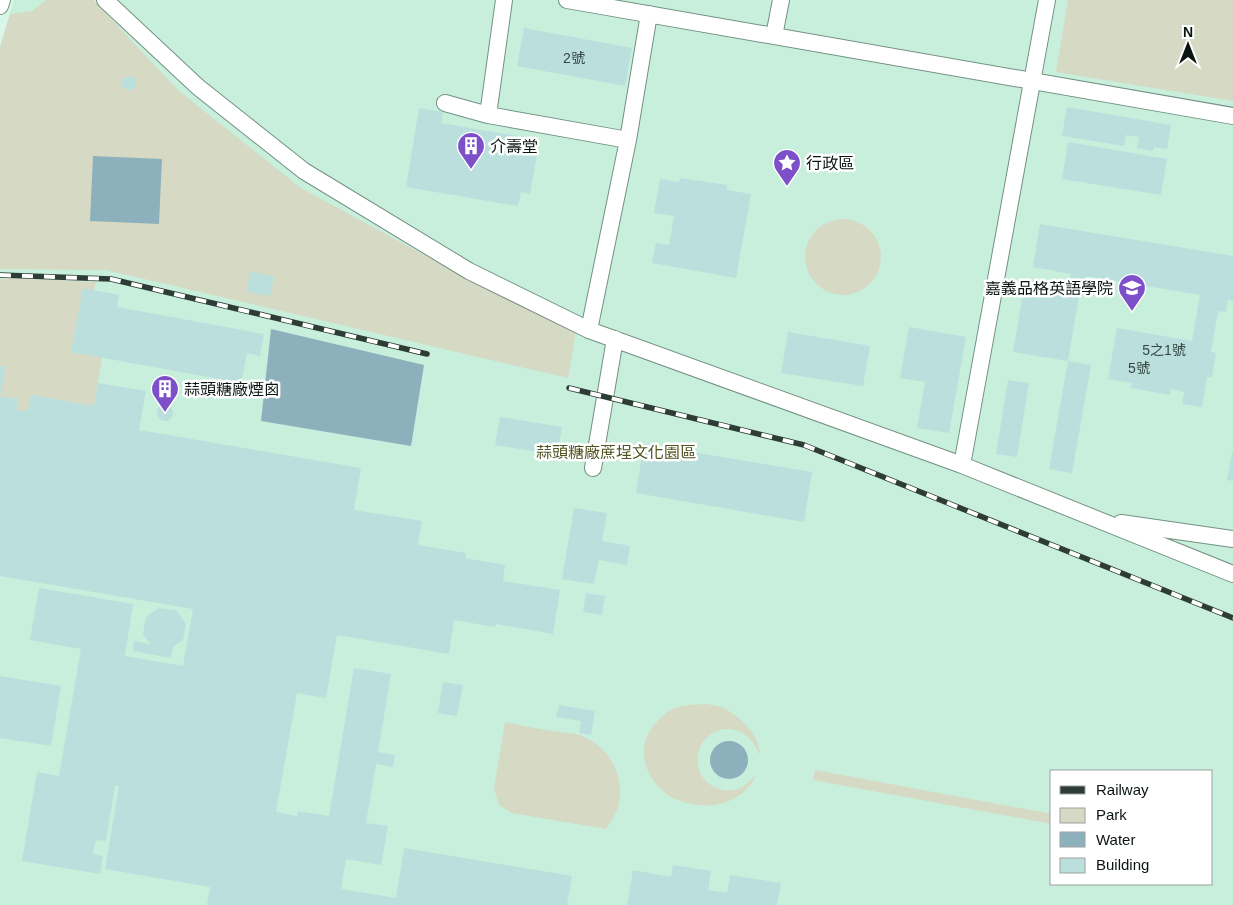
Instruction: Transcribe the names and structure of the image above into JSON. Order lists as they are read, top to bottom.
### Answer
{
  "parks": ["蒜頭糖廠蔗埕文化園區"],
  "places": {
    "building": ["介壽堂", "蒜頭糖廠煙囪"],
    "place": ["行政區"],
    "school or university": ["嘉義品格英語學院"]
  },
  "house_numbers": ["2號", "5之1號", "5號"],
  "legend": [
    "Railway",
    "Park",
    "Water",
    "Building"
  ],
  "north": "top"
}
